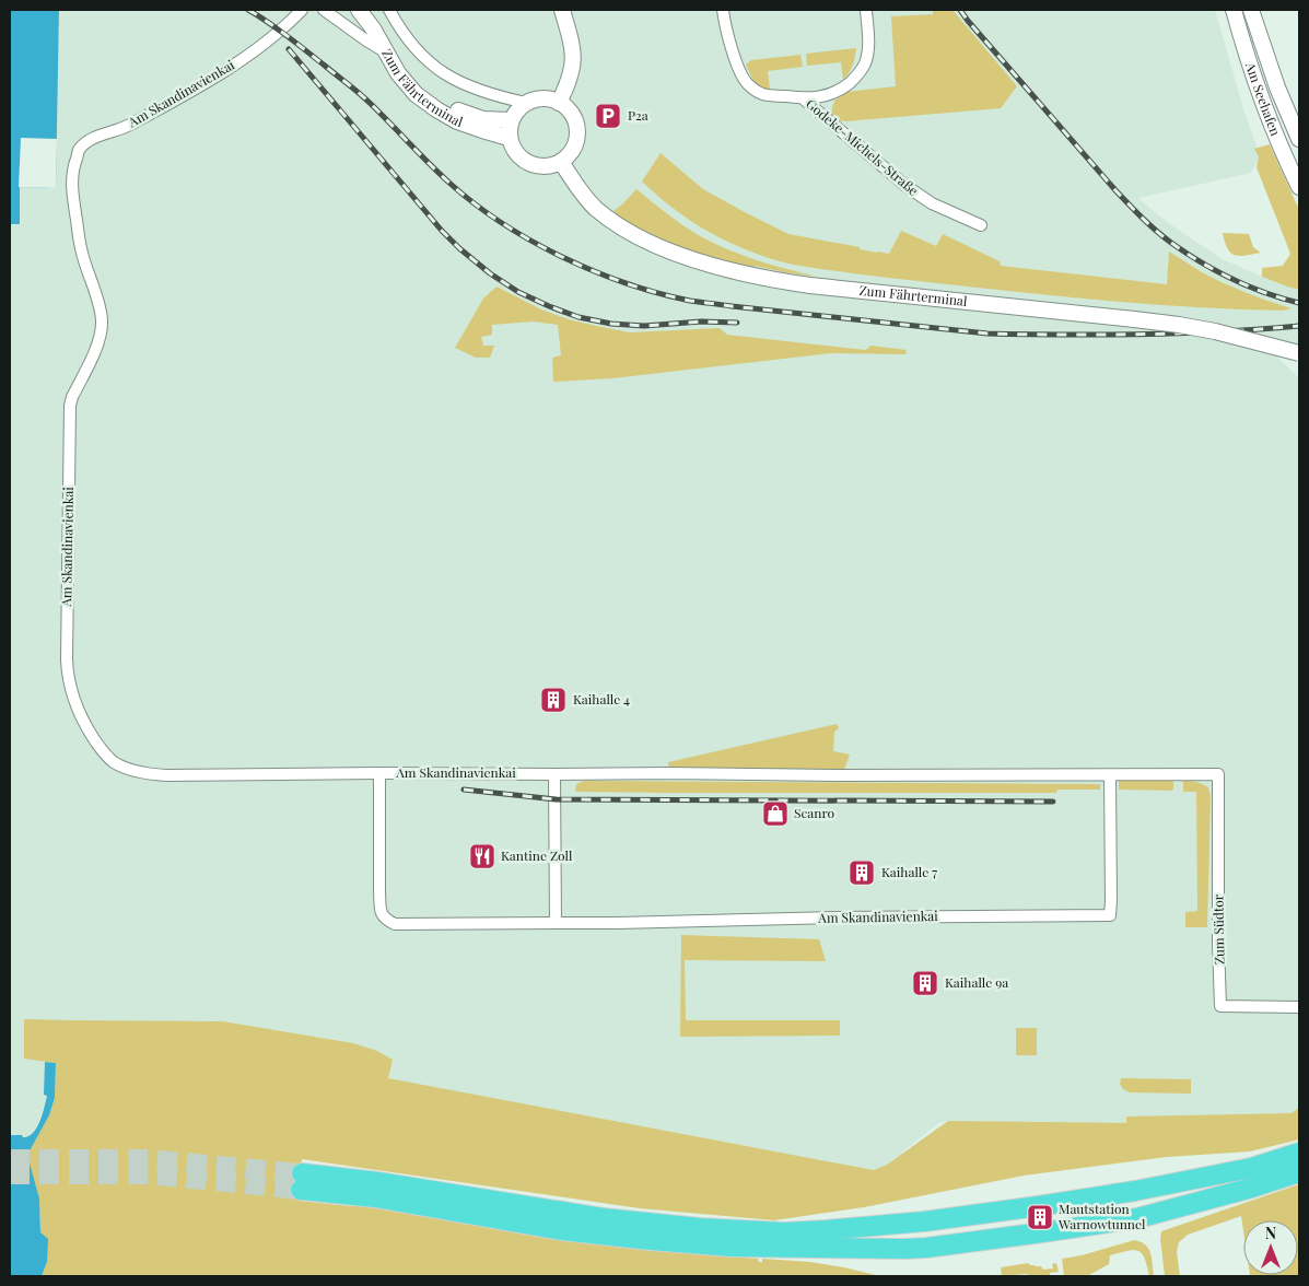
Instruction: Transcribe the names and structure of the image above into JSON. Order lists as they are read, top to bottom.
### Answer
{
  "streets": {
    "street": [
      "Zum Fährterminal",
      "Am Skandinavienkai",
      "Am Seehafen",
      "Godeke-Michels-Straße",
      "Zum Südtor"
    ]
  },
  "crossings": [
    ["Am Skandinavienkai", "Zum Südtor"]
  ],
  "places": {
    "parking": ["P2a"],
    "building": [
      "Kaihalle 4",
      "Kaihalle 7",
      "Kaihalle 9a",
      "Mautstation Warnowtunnel"
    ],
    "shop": ["Scanro"],
    "restaurant": ["Kantine Zoll"]
  },
  "north": "top"
}
